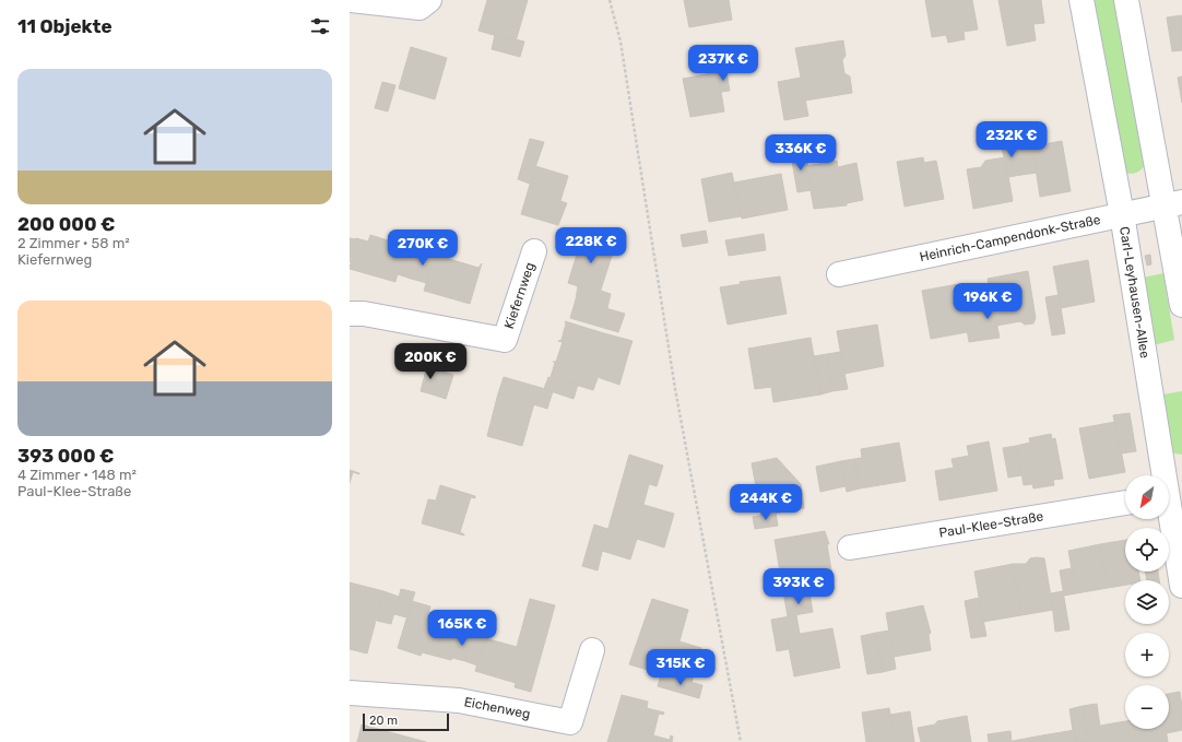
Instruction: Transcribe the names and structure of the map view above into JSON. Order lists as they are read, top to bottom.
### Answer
{
  "streets": {
    "street": [
      "Heinrich-Campendonk-Straße",
      "Carl-Leyhausen-Allee",
      "Kiefernweg",
      "Paul-Klee-Straße",
      "Eichenweg"
    ]
  },
  "crossings": [
    ["Heinrich-Campendonk-Straße", "Carl-Leyhausen-Allee"]
  ],
  "scale_bar": "20 m",
  "north": "bottom left",
  "page": {
    "heading": "11 Objekte",
    "price": [
      "237K €",
      "232K €",
      "336K €",
      "228K €",
      "270K €",
      "196K €",
      "200K €",
      "244K €",
      "393K €",
      "165K €",
      "315K €"
    ],
    "list": [
      {
        "name": "200 000 €",
        "note": "2 Zimmer · 58 m² · Kiefernweg"
      },
      {
        "name": "393 000 €",
        "note": "4 Zimmer · 148 m² · Paul-Klee-Straße"
      }
    ],
    "map_buttons": ["+", "−"],
    "scale": "20 m"
  }
}
